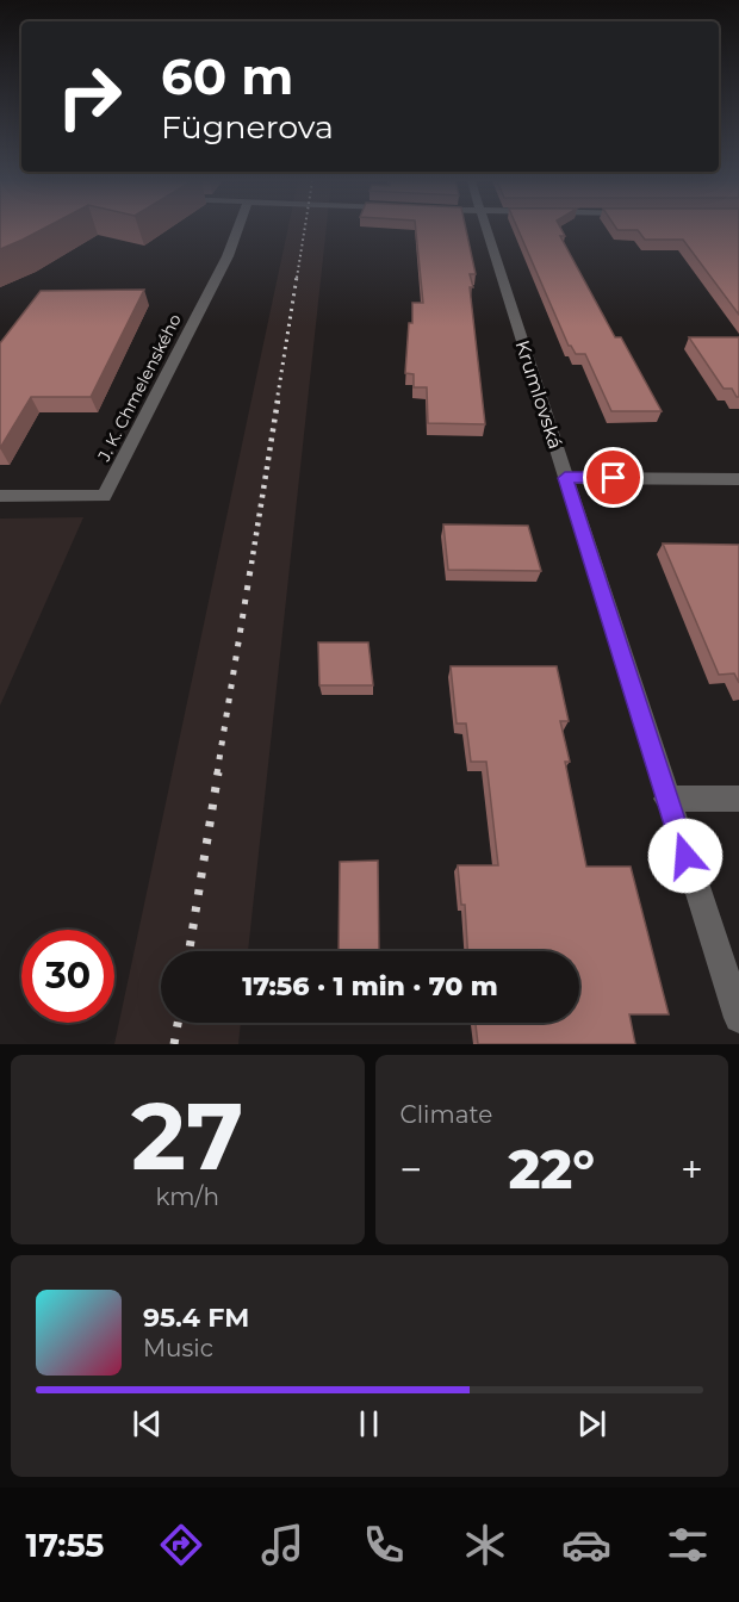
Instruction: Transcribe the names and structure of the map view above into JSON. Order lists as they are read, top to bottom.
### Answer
{
  "streets": {
    "street": ["J. K. Chmelenského", "Krumlovská"]
  },
  "page": {
    "turn": ["60 m", "Fügnerova"],
    "limit": "30",
    "trip": "17:56 · 1 min · 70 m",
    "tile": [
      ["27", "km/h"],
      "Climate"
    ],
    "heat": ["−", "22°", "+"],
    "song": ["95.4 FM", "Music"],
    "tabs": "17:55"
  }
}
